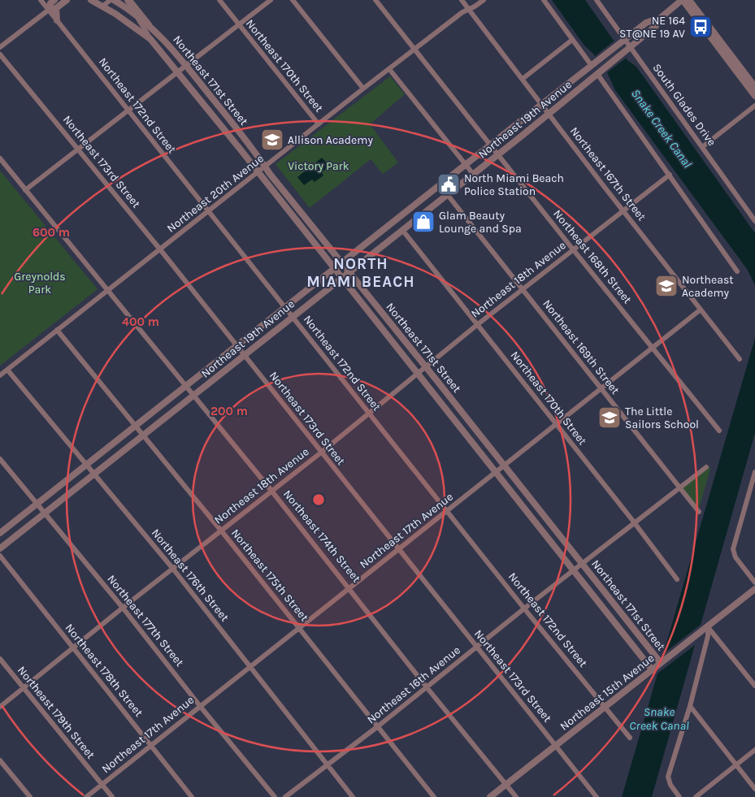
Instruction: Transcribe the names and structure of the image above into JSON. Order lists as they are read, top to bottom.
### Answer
{
  "streets": {
    "street": [
      "Northeast 170th Street",
      "Northeast 171st Street",
      "South Glades Drive",
      "Northeast 172nd Street",
      "Northeast 19th Avenue",
      "Northeast 173rd Street",
      "Northeast 167th Street",
      "Northeast 20th Avenue",
      "Northeast 168th Street",
      "Northeast 18th Avenue",
      "Northeast 169th Street",
      "Northeast 17th Avenue",
      "Northeast 174th Street",
      "Northeast 176th Street",
      "Northeast 175th Street",
      "Northeast 177th Street",
      "Northeast 178th Street",
      "Northeast 16th Avenue",
      "Northeast 15th Avenue",
      "Northeast 179th Street"
    ]
  },
  "crossings": [
    ["Northeast 170th Street", "Northeast 19th Avenue"],
    ["Northeast 170th Street", "Northeast 20th Avenue"],
    ["Northeast 170th Street", "Northeast 18th Avenue"],
    ["Northeast 170th Street", "Northeast 17th Avenue"],
    ["Northeast 170th Street", "Northeast 16th Avenue"],
    ["Northeast 171st Street", "Northeast 19th Avenue"],
    ["Northeast 171st Street", "Northeast 20th Avenue"],
    ["Northeast 171st Street", "Northeast 18th Avenue"],
    ["Northeast 171st Street", "Northeast 17th Avenue"],
    ["Northeast 171st Street", "Northeast 16th Avenue"],
    ["Northeast 171st Street", "Northeast 15th Avenue"],
    ["South Glades Drive", "Northeast 19th Avenue"],
    ["Northeast 172nd Street", "Northeast 19th Avenue"],
    ["Northeast 172nd Street", "Northeast 20th Avenue"],
    ["Northeast 172nd Street", "Northeast 18th Avenue"],
    ["Northeast 172nd Street", "Northeast 17th Avenue"],
    ["Northeast 172nd Street", "Northeast 16th Avenue"],
    ["Northeast 172nd Street", "Northeast 15th Avenue"],
    ["Northeast 19th Avenue", "Northeast 173rd Street"],
    ["Northeast 19th Avenue", "Northeast 167th Street"],
    ["Northeast 19th Avenue", "Northeast 168th Street"],
    ["Northeast 19th Avenue", "Northeast 169th Street"],
    ["Northeast 19th Avenue", "Northeast 174th Street"],
    ["Northeast 19th Avenue", "Northeast 176th Street"],
    ["Northeast 19th Avenue", "Northeast 175th Street"],
    ["Northeast 19th Avenue", "Northeast 177th Street"],
    ["Northeast 173rd Street", "Northeast 20th Avenue"],
    ["Northeast 173rd Street", "Northeast 18th Avenue"],
    ["Northeast 173rd Street", "Northeast 17th Avenue"],
    ["Northeast 173rd Street", "Northeast 16th Avenue"],
    ["Northeast 173rd Street", "Northeast 15th Avenue"],
    ["Northeast 167th Street", "Northeast 20th Avenue"],
    ["Northeast 167th Street", "Northeast 18th Avenue"],
    ["Northeast 167th Street", "Northeast 17th Avenue"],
    ["Northeast 20th Avenue", "Northeast 168th Street"],
    ["Northeast 20th Avenue", "Northeast 174th Street"],
    ["Northeast 20th Avenue", "Northeast 176th Street"],
    ["Northeast 20th Avenue", "Northeast 175th Street"],
    ["Northeast 168th Street", "Northeast 18th Avenue"],
    ["Northeast 168th Street", "Northeast 17th Avenue"],
    ["Northeast 18th Avenue", "Northeast 169th Street"],
    ["Northeast 18th Avenue", "Northeast 174th Street"],
    ["Northeast 18th Avenue", "Northeast 176th Street"],
    ["Northeast 18th Avenue", "Northeast 175th Street"],
    ["Northeast 18th Avenue", "Northeast 177th Street"],
    ["Northeast 18th Avenue", "Northeast 178th Street"],
    ["Northeast 18th Avenue", "Northeast 179th Street"],
    ["Northeast 169th Street", "Northeast 17th Avenue"],
    ["Northeast 169th Street", "Northeast 16th Avenue"],
    ["Northeast 17th Avenue", "Northeast 174th Street"],
    ["Northeast 17th Avenue", "Northeast 176th Street"],
    ["Northeast 17th Avenue", "Northeast 175th Street"],
    ["Northeast 17th Avenue", "Northeast 177th Street"],
    ["Northeast 17th Avenue", "Northeast 178th Street"],
    ["Northeast 17th Avenue", "Northeast 179th Street"],
    ["Northeast 174th Street", "Northeast 16th Avenue"],
    ["Northeast 174th Street", "Northeast 15th Avenue"],
    ["Northeast 176th Street", "Northeast 16th Avenue"],
    ["Northeast 175th Street", "Northeast 16th Avenue"]
  ],
  "districts": ["NORTH MIAMI BEACH"],
  "water": ["Snake Creek Canal"],
  "parks": ["Victory Park", "Greynolds Park"],
  "places": {
    "bus stop": ["NE 164 ST@NE 19 AV"],
    "school or university": ["Allison Academy", "Northeast Academy", "The Little Sailors School"],
    "public building": ["North Miami Beach Police Station"],
    "shop": ["Glam Beauty Lounge and Spa"]
  },
  "rings": ["600 m", "400 m", "200 m"]
}
